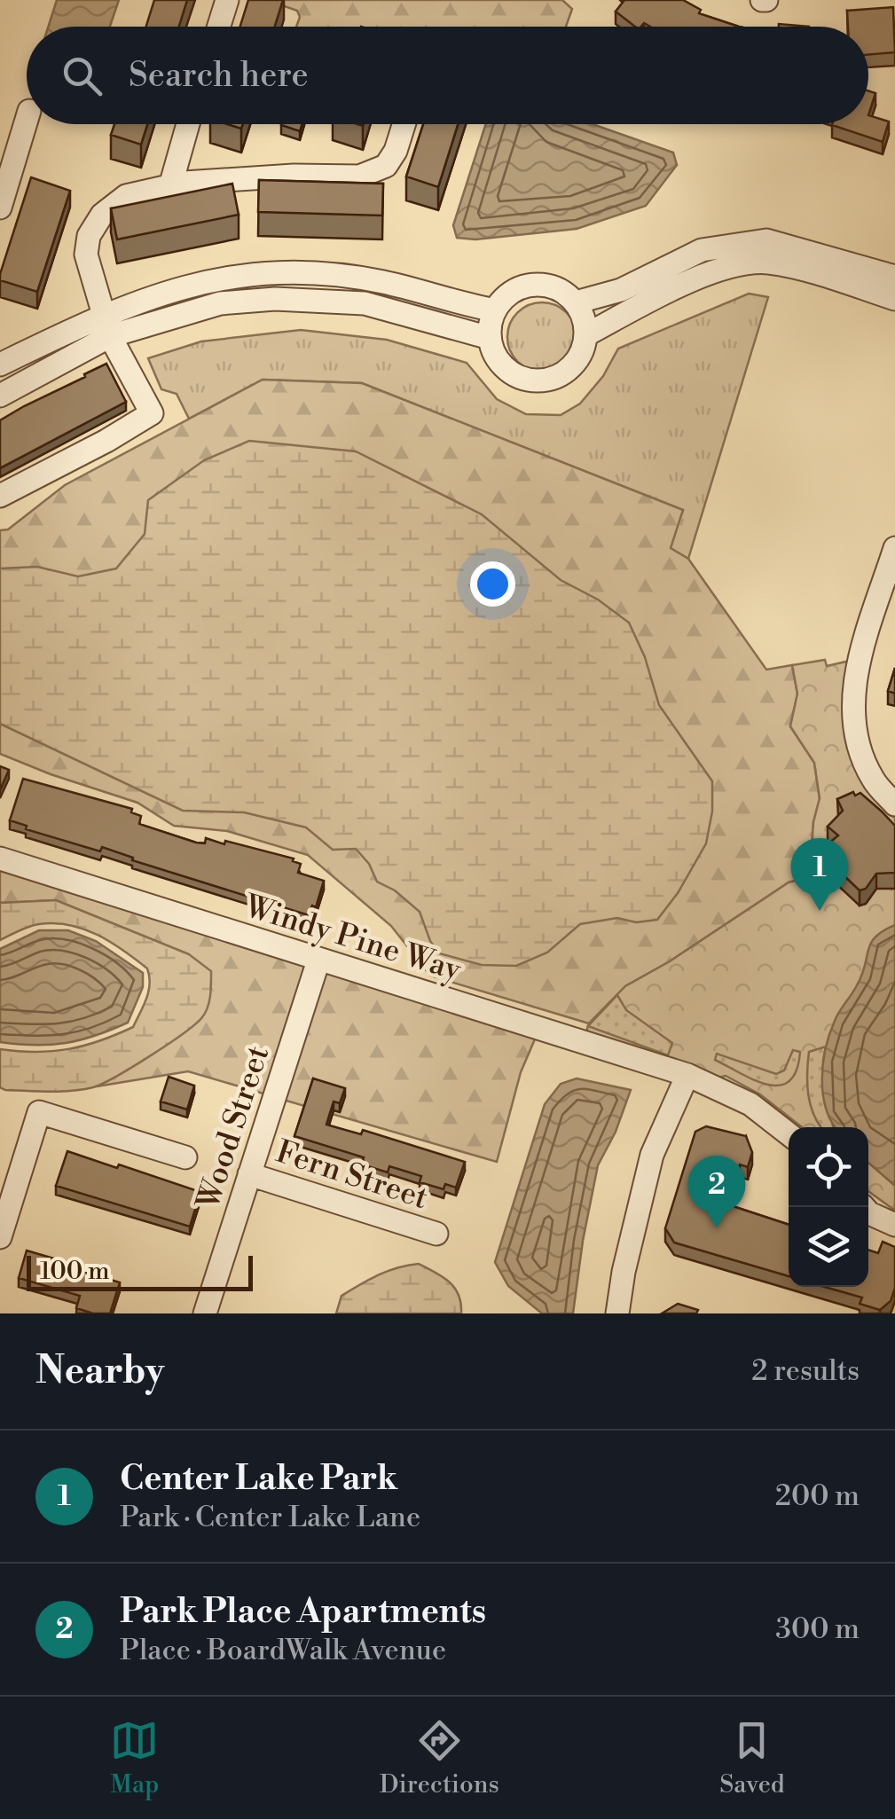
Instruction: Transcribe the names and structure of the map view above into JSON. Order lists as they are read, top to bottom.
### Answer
{
  "streets": {
    "street": ["Windy Pine Way", "Wood Street", "Fern Street"]
  },
  "crossings": [
    ["Windy Pine Way", "Wood Street"],
    ["Wood Street", "Fern Street"]
  ],
  "scale_bar": "100 m",
  "page": {
    "search": "Search here",
    "pins": ["1", "2"],
    "scale": "100 m",
    "heading": ["Nearby", "2 results"],
    "list": [
      {
        "mark": "1",
        "name": "Center Lake Park",
        "note": "Park · Center Lake Lane",
        "value": "200 m"
      },
      {
        "mark": "2",
        "name": "Park Place Apartments",
        "note": "Place · BoardWalk Avenue",
        "value": "300 m"
      }
    ],
    "nav": ["Map", "Directions", "Saved"]
  }
}
